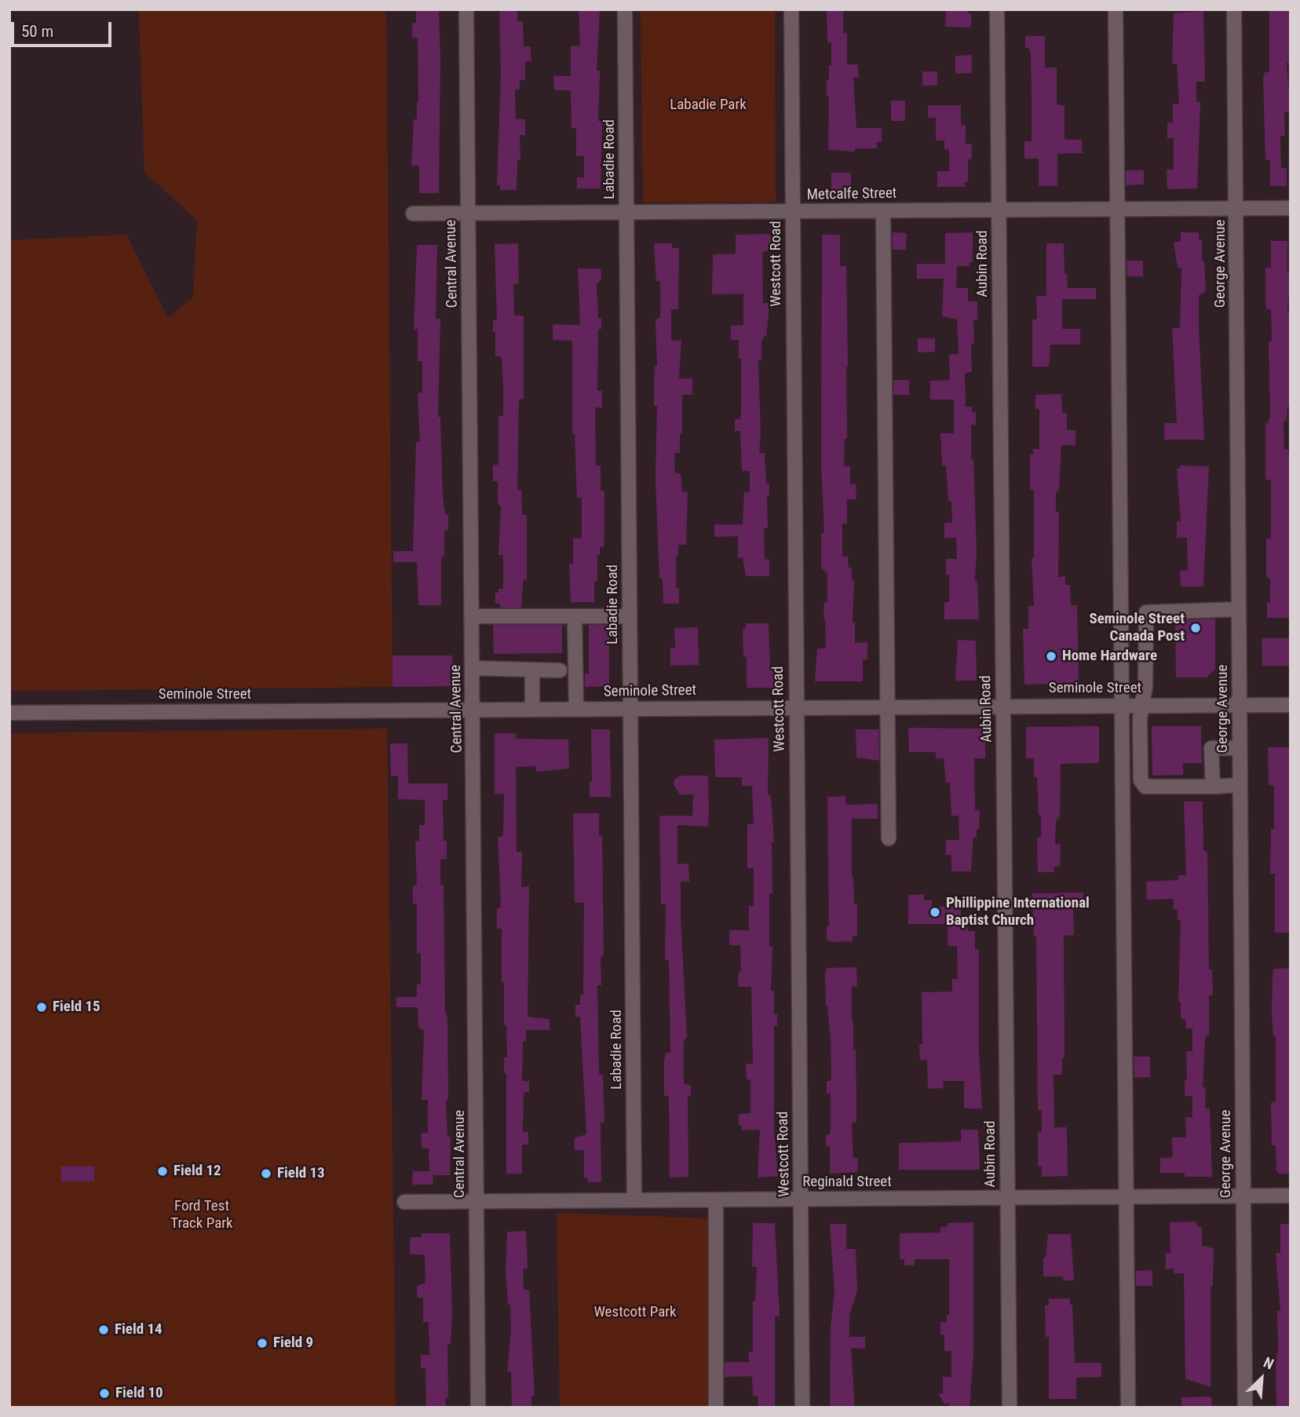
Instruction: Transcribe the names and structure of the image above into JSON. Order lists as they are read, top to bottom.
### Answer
{
  "streets": {
    "street": [
      "Labadie Road",
      "Metcalfe Street",
      "Central Avenue",
      "Westcott Road",
      "Aubin Road",
      "George Avenue",
      "Seminole Street",
      "Reginald Street"
    ]
  },
  "crossings": [
    ["Labadie Road", "Metcalfe Street"],
    ["Labadie Road", "Seminole Street"],
    ["Labadie Road", "Reginald Street"],
    ["Metcalfe Street", "Central Avenue"],
    ["Metcalfe Street", "Westcott Road"],
    ["Metcalfe Street", "Aubin Road"],
    ["Metcalfe Street", "George Avenue"],
    ["Central Avenue", "Seminole Street"],
    ["Central Avenue", "Reginald Street"],
    ["Westcott Road", "Seminole Street"],
    ["Westcott Road", "Reginald Street"],
    ["Aubin Road", "Seminole Street"],
    ["Aubin Road", "Reginald Street"],
    ["George Avenue", "Seminole Street"],
    ["George Avenue", "Reginald Street"]
  ],
  "parks": ["Labadie Park", "Ford Test Track Park", "Westcott Park"],
  "places": [
    "Seminole Street Canada Post",
    "Home Hardware",
    "Phillippine International Baptist Church",
    "Field 15",
    "Field 12",
    "Field 13",
    "Field 14",
    "Field 9",
    "Field 10"
  ],
  "scale_bar": "50 m",
  "north": "top right"
}
